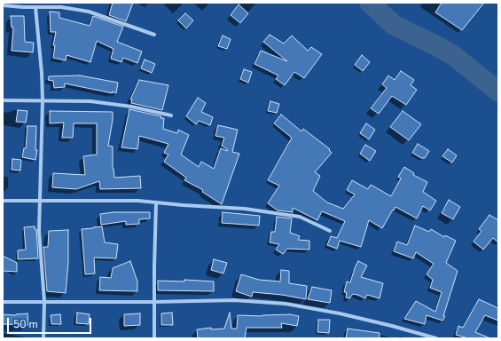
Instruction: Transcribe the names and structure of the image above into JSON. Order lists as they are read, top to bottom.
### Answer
{
  "scale_bar": "50 m"
}
